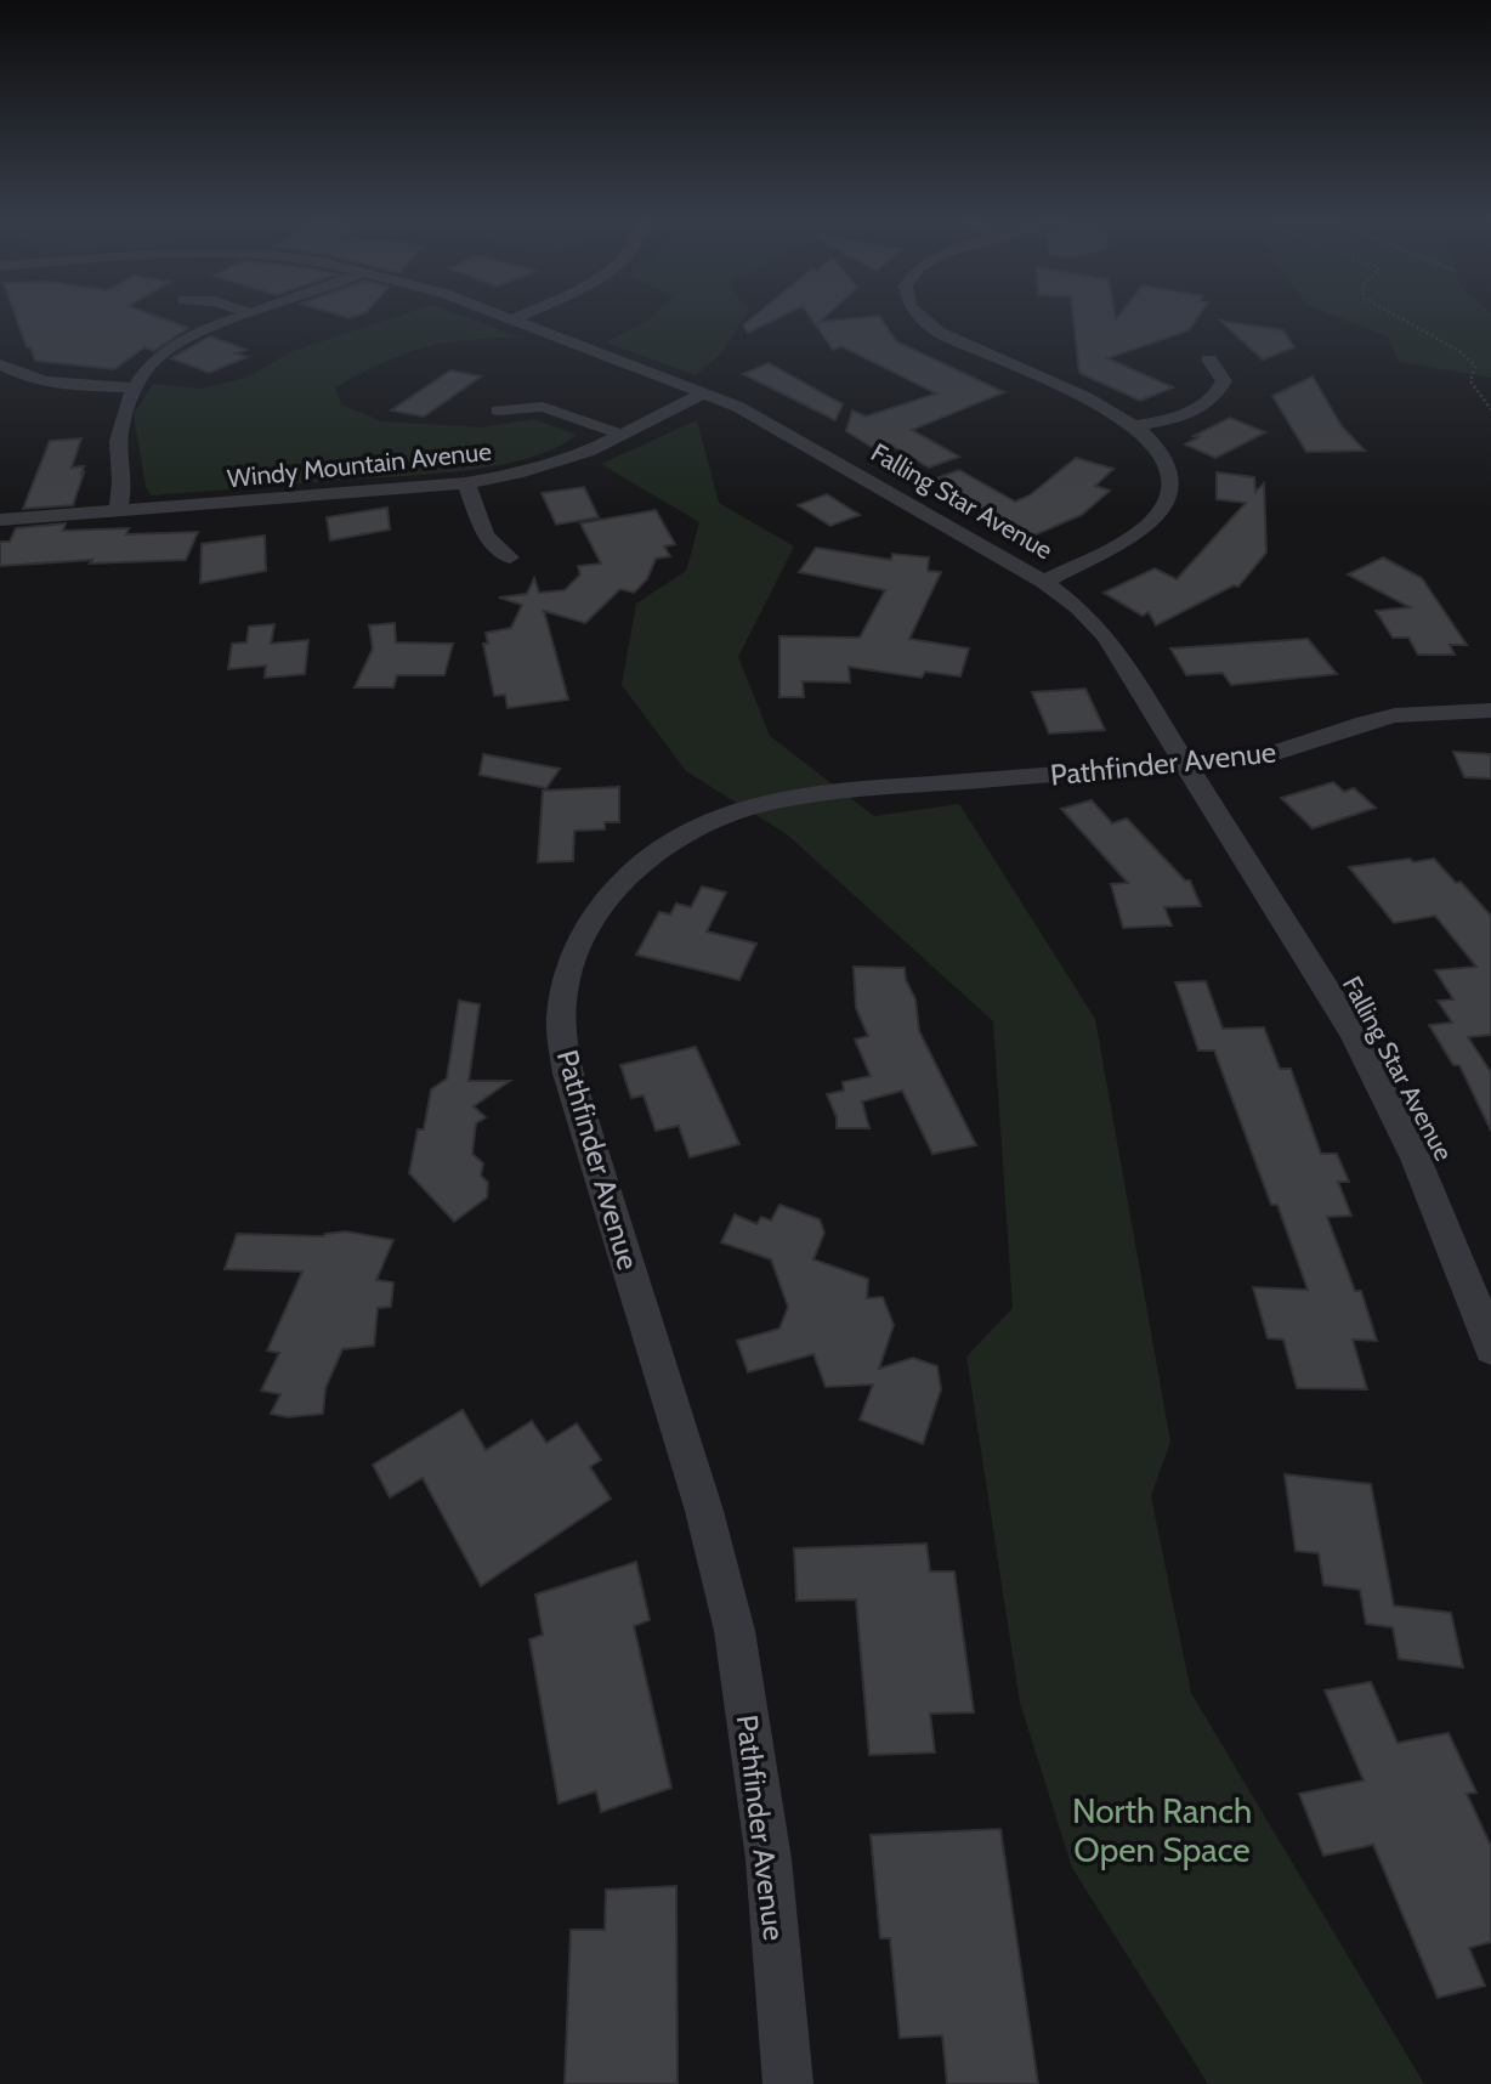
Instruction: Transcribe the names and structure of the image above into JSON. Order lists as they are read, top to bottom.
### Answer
{
  "streets": {
    "street": ["Windy Mountain Avenue", "Falling Star Avenue", "Pathfinder Avenue"]
  },
  "crossings": [
    ["Windy Mountain Avenue", "Falling Star Avenue"],
    ["Falling Star Avenue", "Pathfinder Avenue"]
  ],
  "parks": ["North Ranch Open Space"]
}
